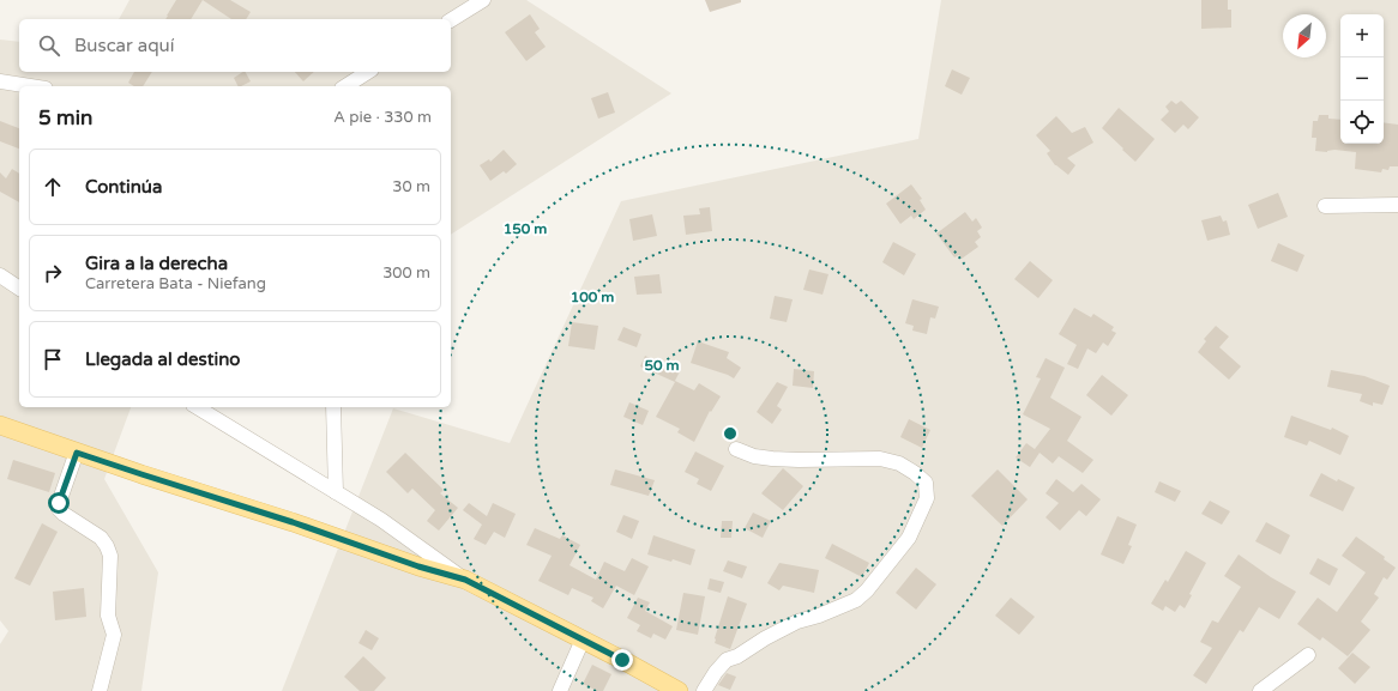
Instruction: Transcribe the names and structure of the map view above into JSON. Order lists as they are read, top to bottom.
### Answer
{
  "north": "bottom left",
  "page": {
    "map_buttons": ["+", "−"],
    "search": "Buscar aquí",
    "heading": ["5 min", "A pie · 330 m"],
    "list": [
      ["Continúa", "30 m"],
      ["Gira a la derecha", "Carretera Bata - Niefang", "300 m"],
      "Llegada al destino"
    ]
  },
  "rings": ["150 m", "100 m", "50 m"]
}
